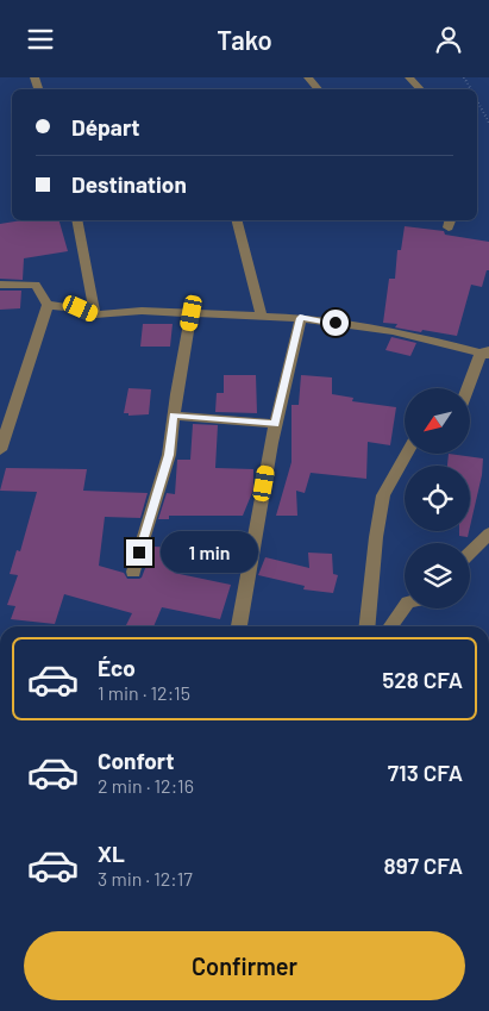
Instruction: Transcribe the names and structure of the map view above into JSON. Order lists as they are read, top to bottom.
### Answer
{
  "north": "bottom left",
  "page": {
    "header": "Tako",
    "banner": ["Départ", "Destination"],
    "bubble": "1 min",
    "list": [
      {
        "name": "Éco",
        "note": "1 min · 12:15",
        "value": "528 CFA"
      },
      {
        "name": "Confort",
        "note": "2 min · 12:16",
        "value": "713 CFA"
      },
      {
        "name": "XL",
        "note": "3 min · 12:17",
        "value": "897 CFA"
      }
    ],
    "buttons": "Confirmer"
  }
}
